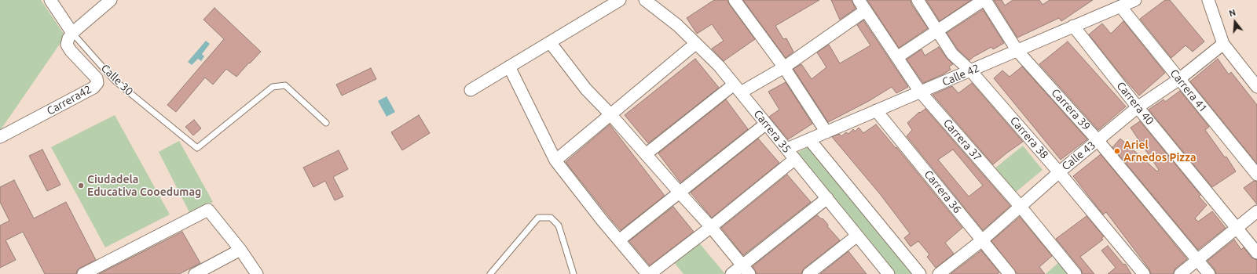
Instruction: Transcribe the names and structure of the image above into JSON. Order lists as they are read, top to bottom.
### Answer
{
  "streets": {
    "street": [
      "Calle 42",
      "Calle 30",
      "Carrera 41",
      "Carrera42",
      "Carrera 40",
      "Carrera 39",
      "Carrera 35",
      "Carrera 38",
      "Carrera 37",
      "Calle 43",
      "Carrera 36"
    ]
  },
  "crossings": [
    ["Calle 42", "Carrera 41"],
    ["Calle 42", "Carrera 40"],
    ["Calle 42", "Carrera 39"],
    ["Calle 42", "Carrera 35"],
    ["Calle 42", "Carrera 38"],
    ["Calle 42", "Carrera 37"],
    ["Calle 42", "Carrera 36"],
    ["Calle 30", "Carrera42"],
    ["Carrera 41", "Calle 43"],
    ["Carrera 40", "Calle 43"],
    ["Carrera 39", "Calle 43"],
    ["Carrera 38", "Calle 43"],
    ["Carrera 37", "Calle 43"],
    ["Calle 43", "Carrera 36"]
  ],
  "places": ["Ariel Arnedos Pizza", "Ciudadela Educativa Cooedumag"],
  "north": "top"
}
